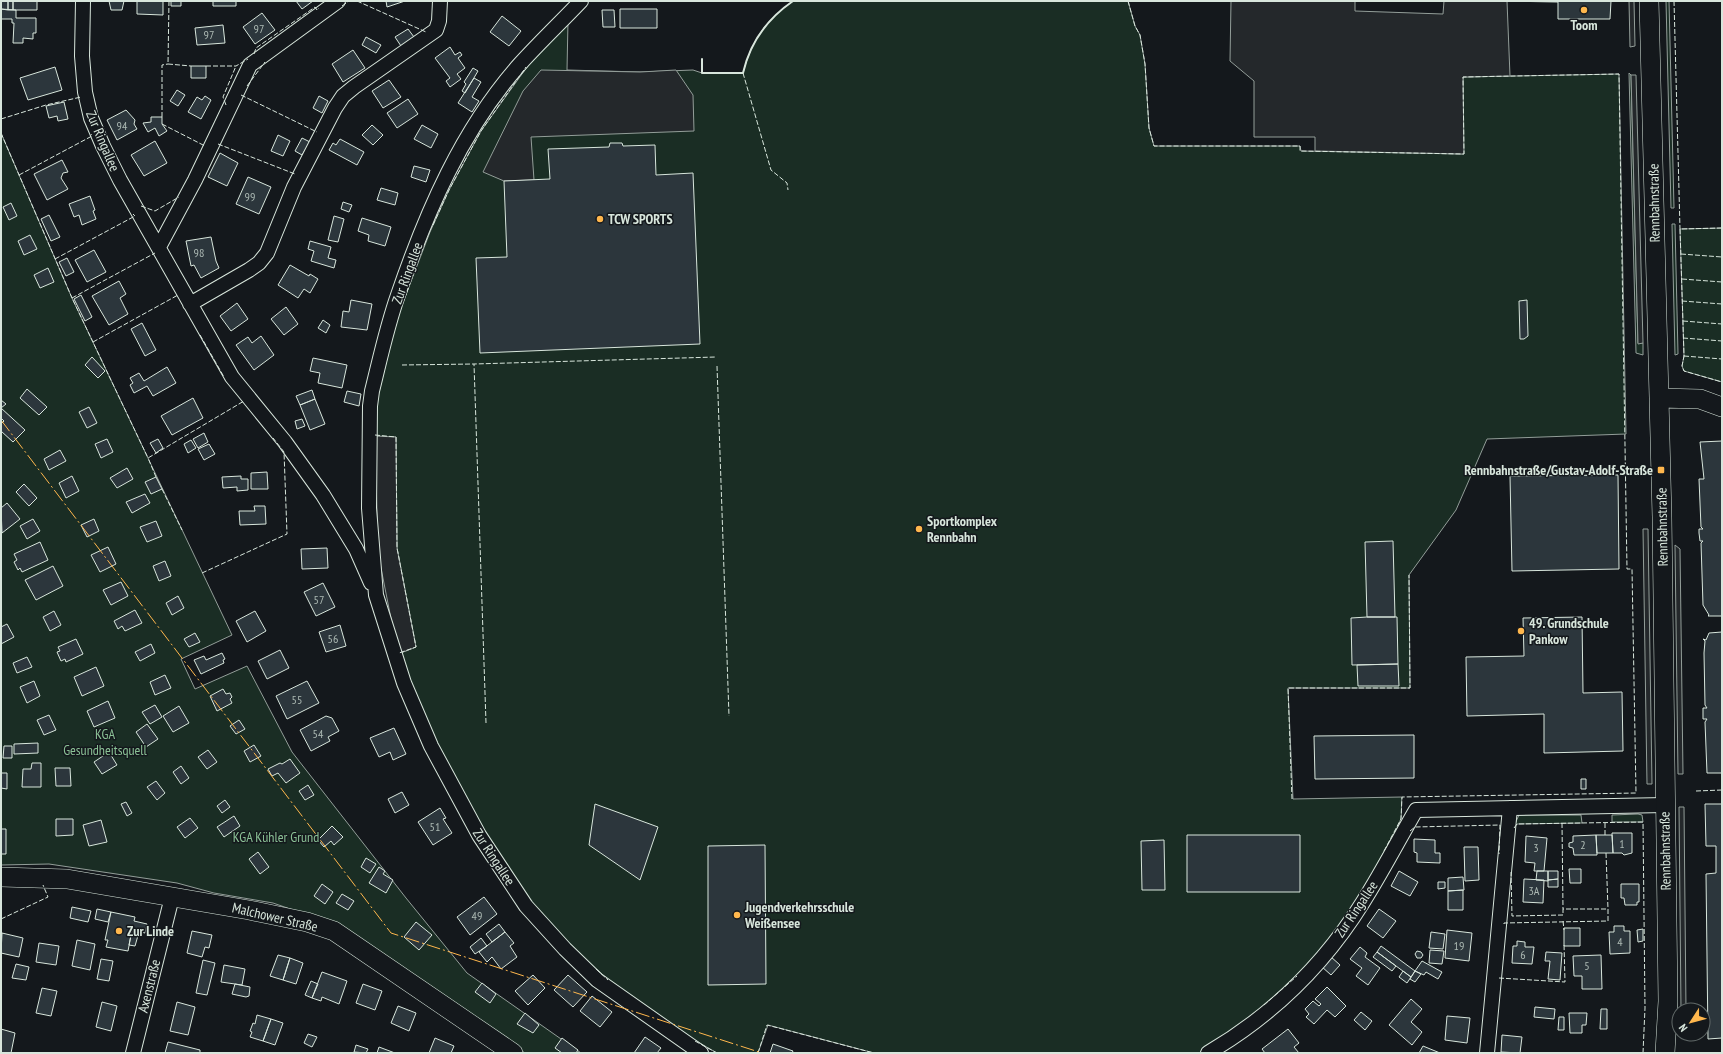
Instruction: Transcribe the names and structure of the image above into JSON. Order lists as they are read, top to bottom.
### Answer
{
  "streets": {
    "main road": ["Rennbahnstraße", "Malchower Straße"],
    "street": ["Zur Ringallee", "Axenstraße"]
  },
  "crossings": [
    ["Zur Ringallee", "Rennbahnstraße"],
    ["Malchower Straße", "Axenstraße"]
  ],
  "parks": ["KGA Gesundheitsquell", "KGA Kühler Grund"],
  "places": {
    "other": [
      "Toom",
      "TCW SPORTS",
      "Sportkomplex Rennbahn",
      "49. Grundschule Pankow",
      "Jugendverkehrsschule Weißensee",
      "Zur Linde"
    ],
    "transit": ["Rennbahnstraße/Gustav-Adolf-Straße"]
  },
  "house_numbers": [
    "97",
    "97",
    "94",
    "99",
    "98",
    "57",
    "56",
    "55",
    "54",
    "51",
    "1",
    "2",
    "3",
    "3A",
    "49",
    "4",
    "19",
    "6",
    "5"
  ],
  "north": "bottom left"
}
